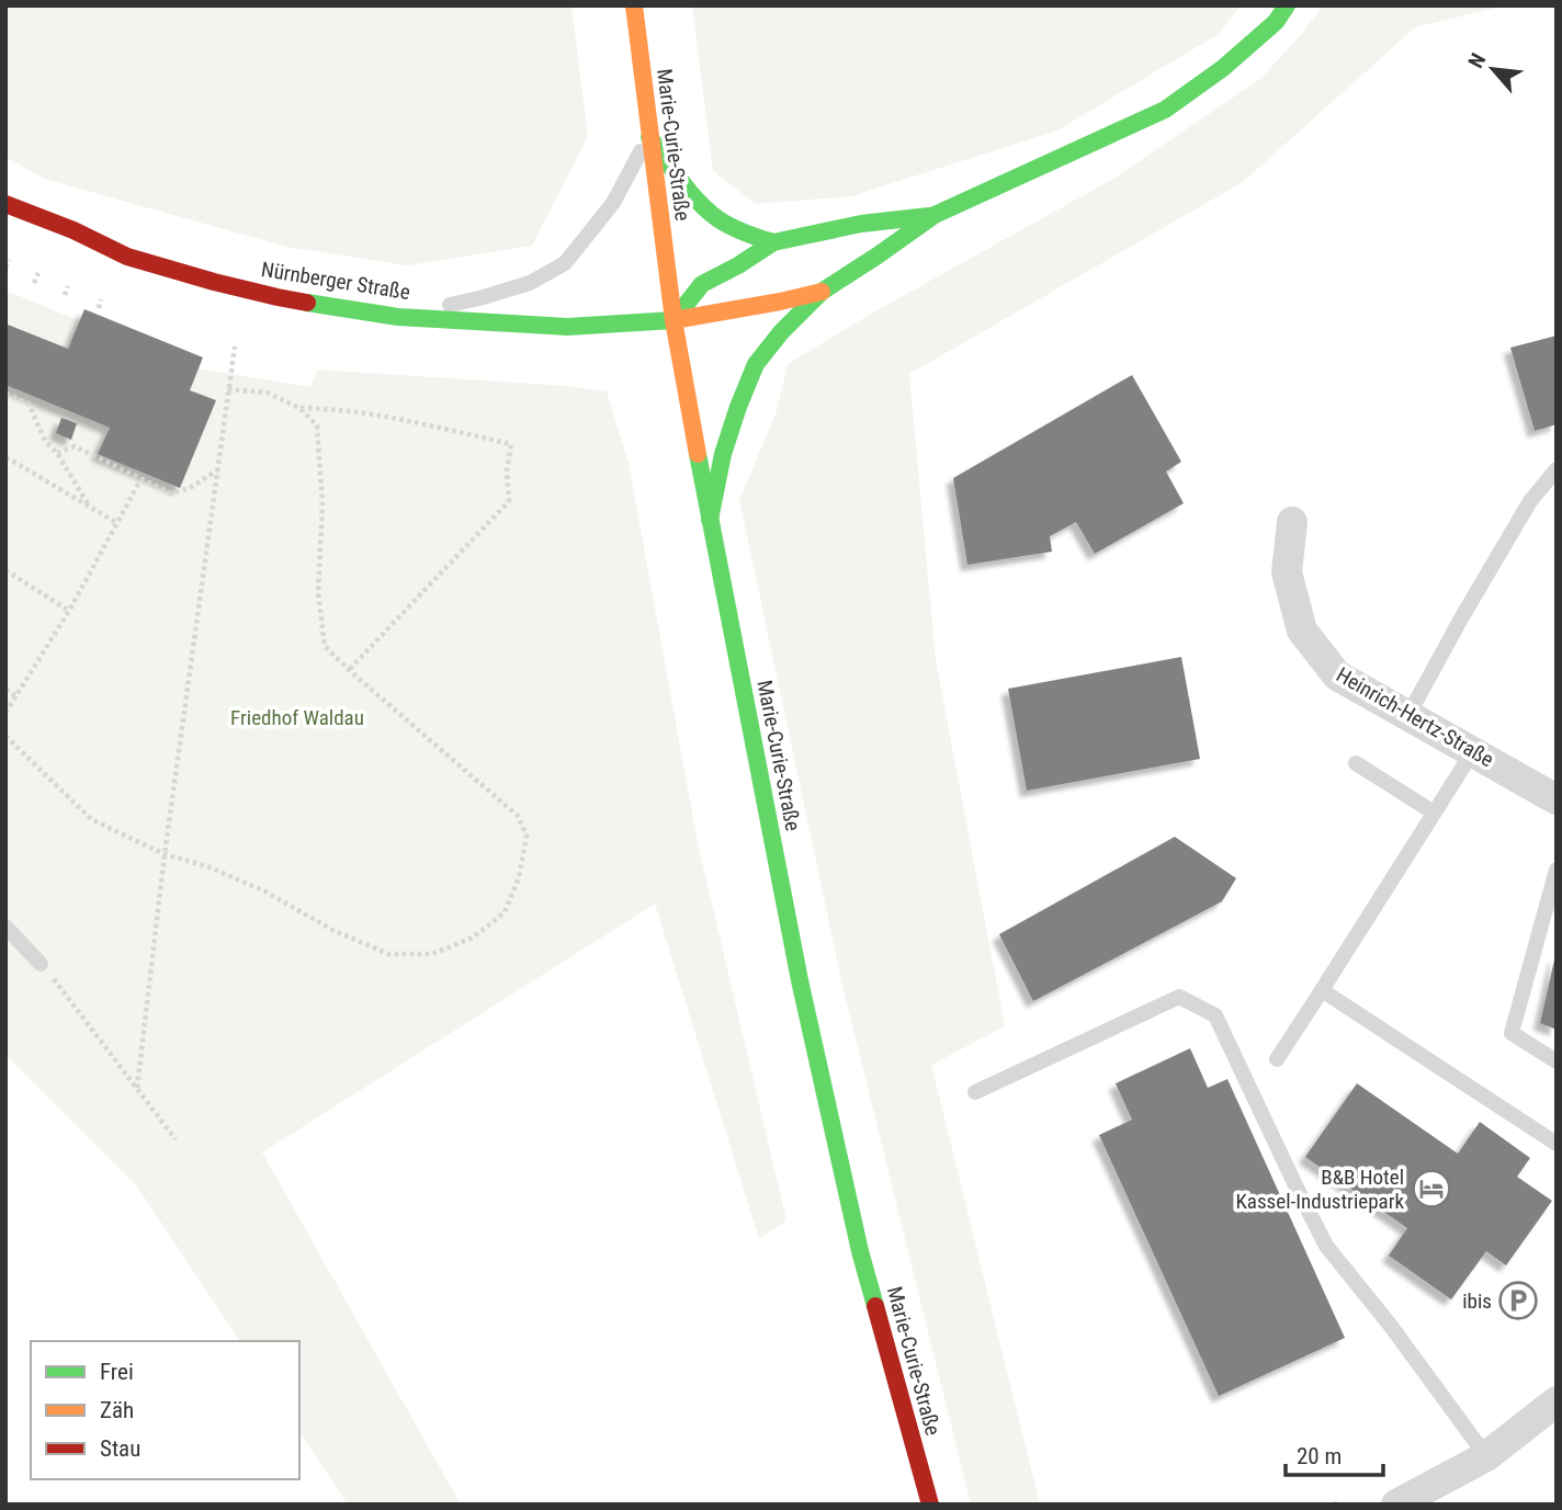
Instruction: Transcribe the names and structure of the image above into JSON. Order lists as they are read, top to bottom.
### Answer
{
  "streets": {
    "main road": ["Marie-Curie-Straße", "Nürnberger Straße"],
    "street": ["Heinrich-Hertz-Straße"]
  },
  "crossings": [
    ["Marie-Curie-Straße", "Nürnberger Straße"]
  ],
  "parks": ["Friedhof Waldau"],
  "places": {
    "hotel": ["B&B Hotel Kassel-Industriepark"],
    "parking": ["ibis"]
  },
  "legend": ["Frei", "Zäh", "Stau"],
  "scale_bar": "20 m",
  "north": "top left"
}
